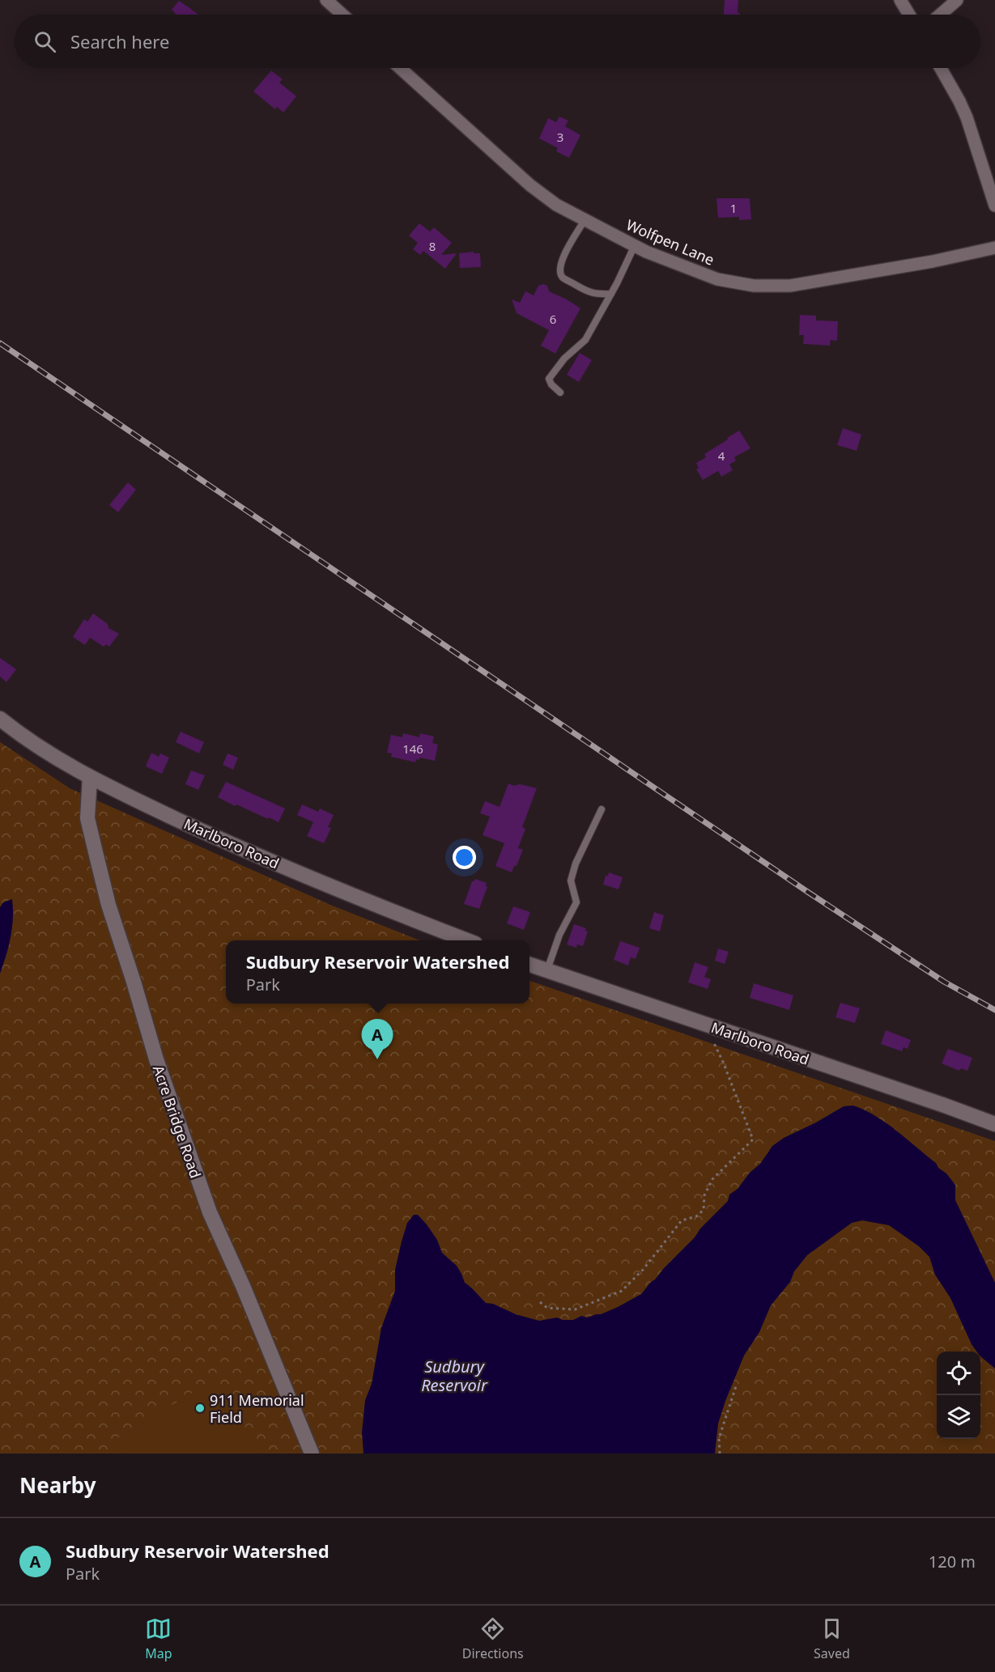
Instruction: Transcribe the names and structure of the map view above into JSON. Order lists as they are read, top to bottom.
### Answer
{
  "streets": {
    "main road": ["Marlboro Road", "Acre Bridge Road"],
    "street": ["Wolfpen Lane"]
  },
  "crossings": [
    ["Marlboro Road", "Acre Bridge Road"]
  ],
  "water": ["Sudbury Reservoir"],
  "places": ["911 Memorial Field"],
  "house_numbers": [
    "3",
    "1",
    "8",
    "6",
    "4",
    "146"
  ],
  "page": {
    "search": "Search here",
    "popup": ["Sudbury Reservoir Watershed", "Park"],
    "pins": "A",
    "heading": "Nearby",
    "list": [
      {
        "mark": "A",
        "name": "Sudbury Reservoir Watershed",
        "note": "Park",
        "value": "120 m"
      }
    ],
    "nav": ["Map", "Directions", "Saved"]
  }
}
